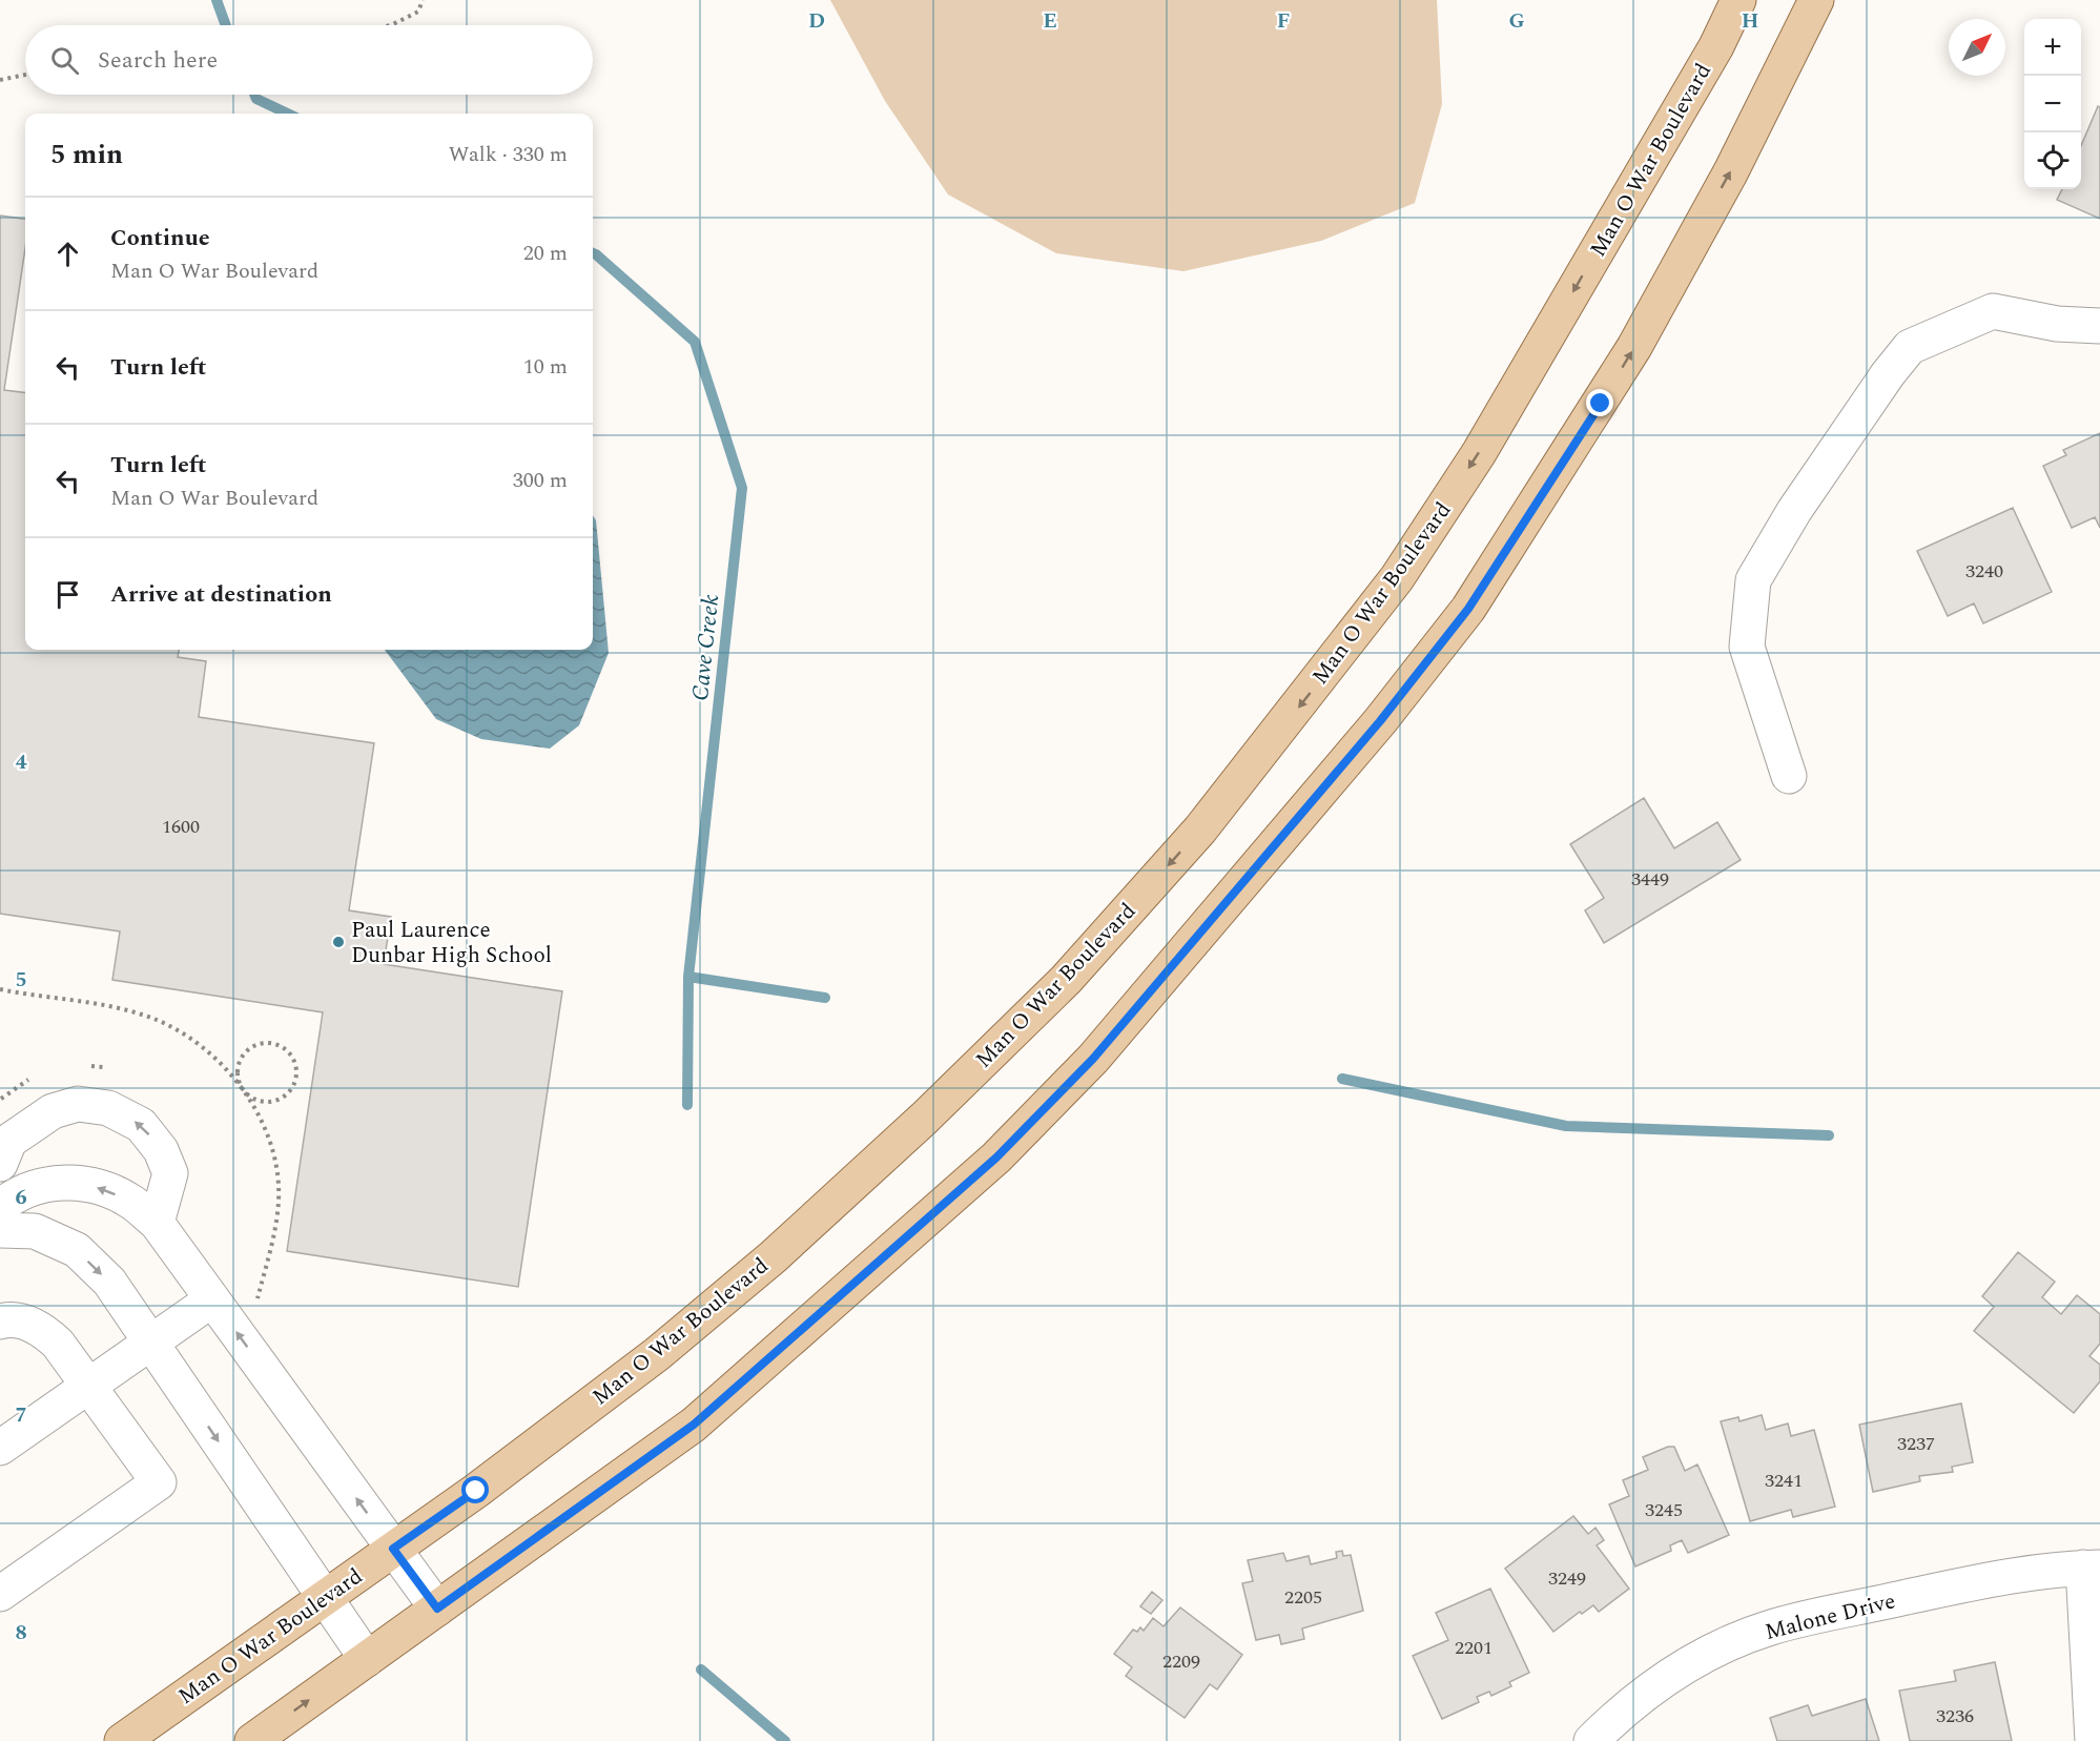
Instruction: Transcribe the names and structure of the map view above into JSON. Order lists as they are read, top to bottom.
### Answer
{
  "streets": {
    "main road": ["Man O War Boulevard"],
    "street": ["Malone Drive"]
  },
  "water": ["Cave Creek"],
  "places": ["Paul Laurence Dunbar High School"],
  "house_numbers": [
    "3240",
    "1600",
    "3449",
    "3237",
    "3241",
    "3245",
    "3249",
    "2205",
    "2201",
    "2209",
    "3236"
  ],
  "north": "top right",
  "page": {
    "map_buttons": ["+", "−"],
    "search": "Search here",
    "heading": ["5 min", "Walk · 330 m"],
    "list": [
      ["Continue", "Man O War Boulevard", "20 m"],
      ["Turn left", "10 m"],
      ["Turn left", "Man O War Boulevard", "300 m"],
      "Arrive at destination"
    ]
  },
  "grid": {
    "columns": [
      "D",
      "E",
      "F",
      "G",
      "H"
    ],
    "rows": [
      "4",
      "5",
      "6",
      "7",
      "8"
    ]
  }
}
